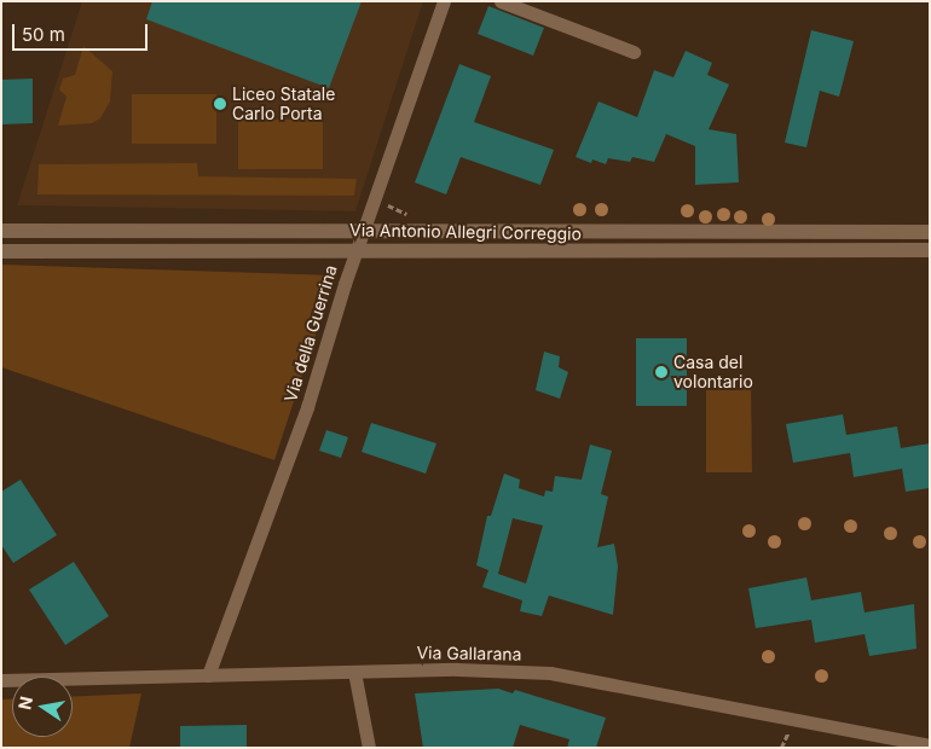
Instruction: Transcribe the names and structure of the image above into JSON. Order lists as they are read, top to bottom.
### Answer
{
  "streets": {
    "street": ["Via Antonio Allegri Correggio", "Via della Guerrina", "Via Gallarana"]
  },
  "crossings": [
    ["Via Antonio Allegri Correggio", "Via della Guerrina"],
    ["Via della Guerrina", "Via Gallarana"]
  ],
  "places": ["Liceo Statale Carlo Porta", "Casa del volontario"],
  "scale_bar": "50 m",
  "north": "left"
}
